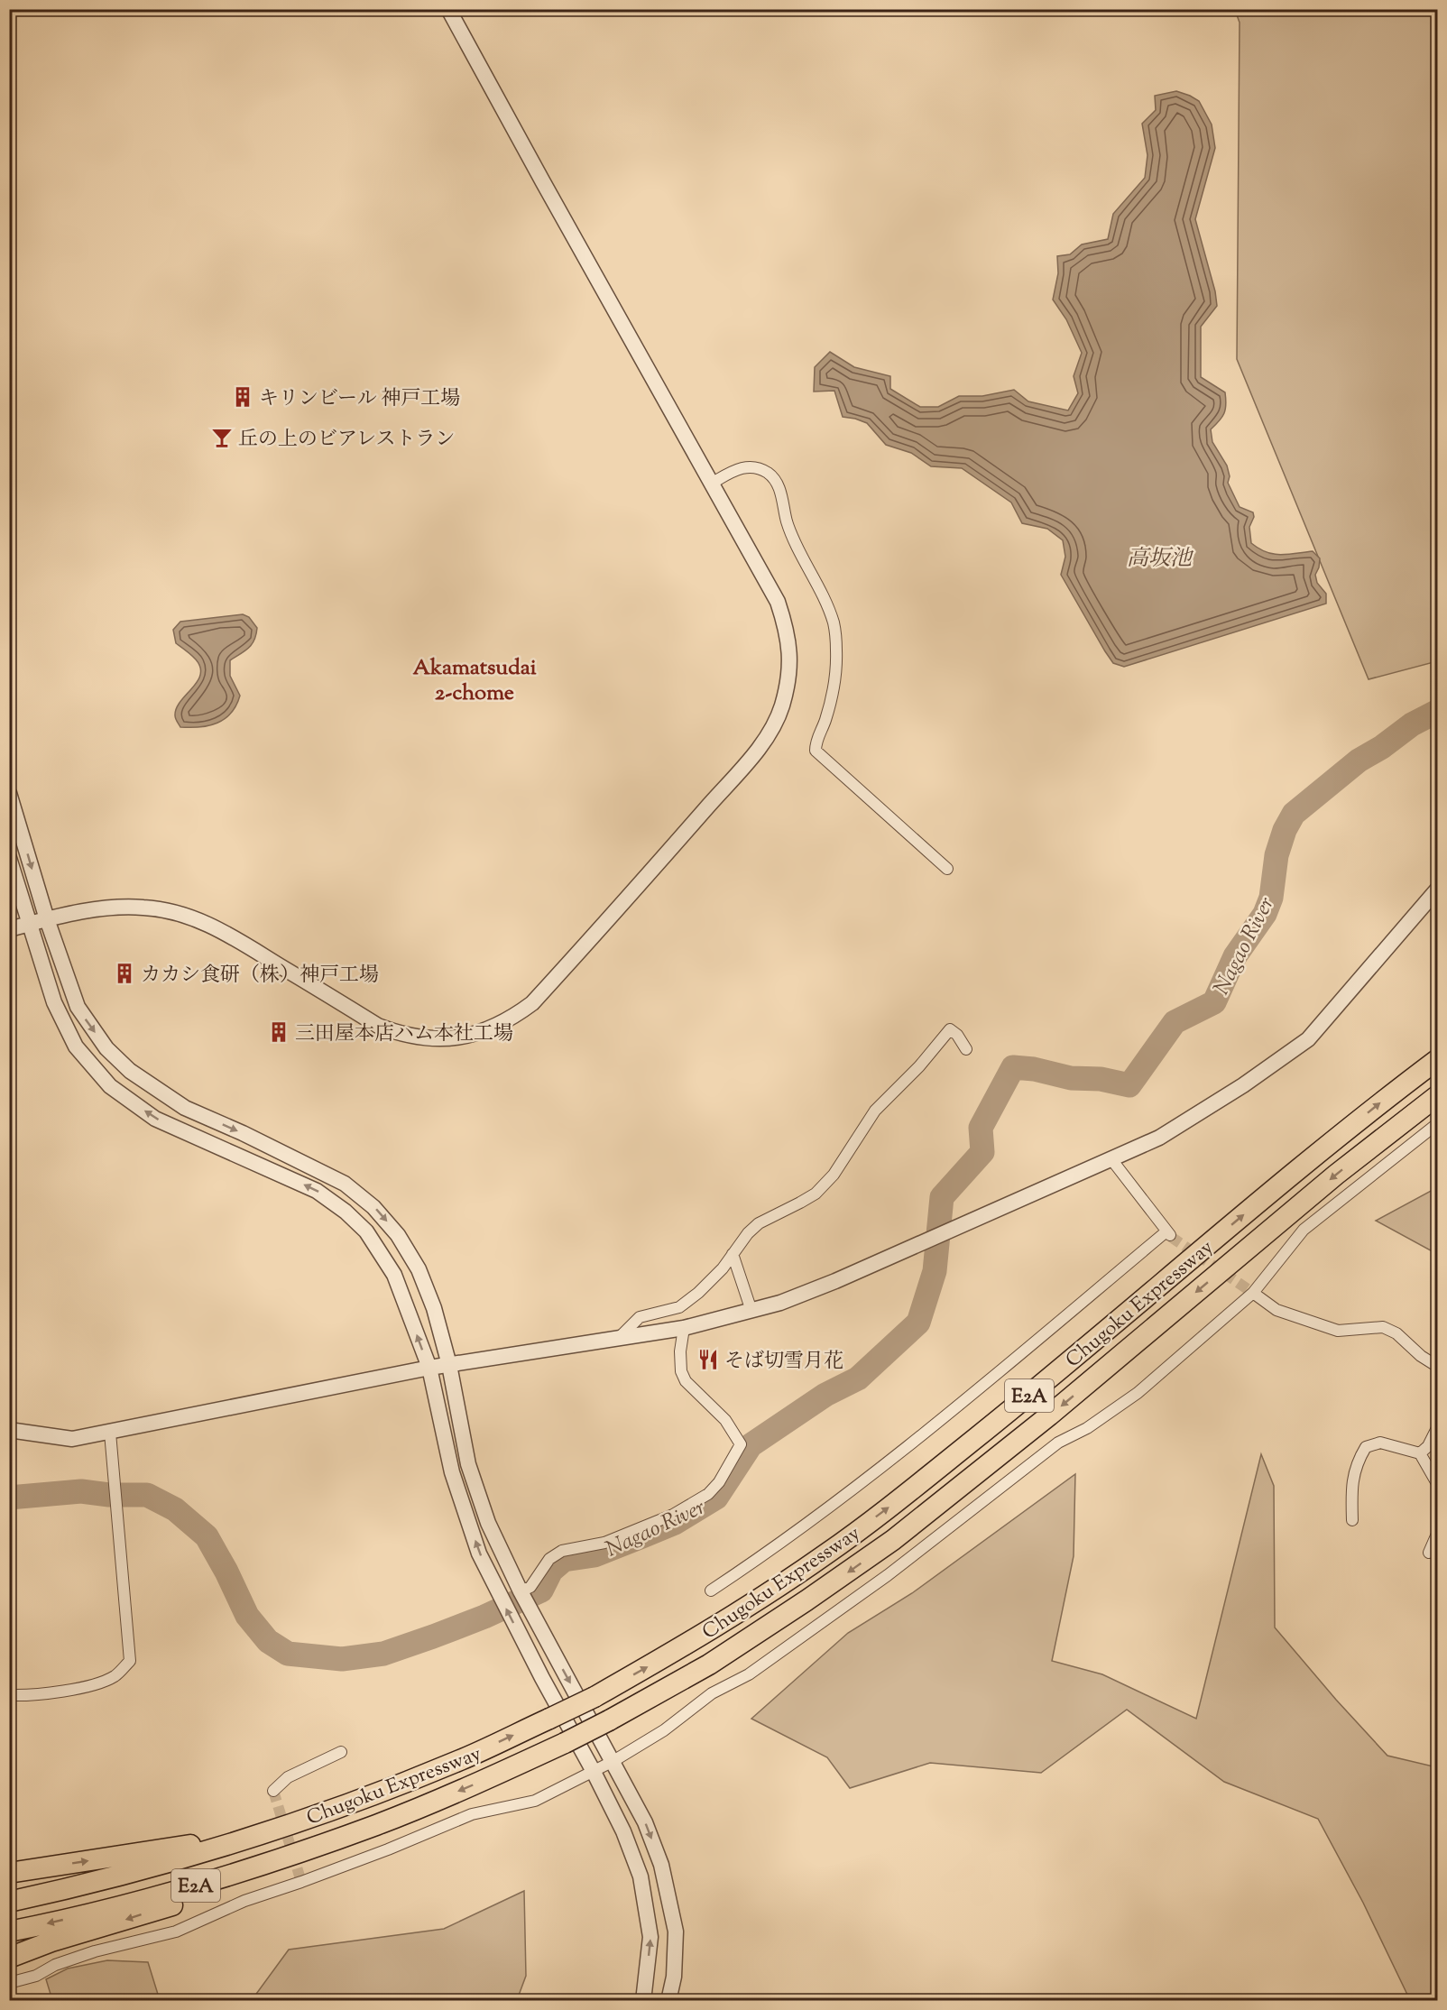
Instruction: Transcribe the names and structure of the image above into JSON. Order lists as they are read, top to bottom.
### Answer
{
  "streets": {
    "highway": ["Chugoku Expressway", "E2A"]
  },
  "districts": ["Akamatsudai 2-chome"],
  "water": ["高坂池", "Nagao River"],
  "places": {
    "building": ["キリンビール 神戸工場", "カカシ食研（株）神戸工場", "三田屋本店ハム本社工場"],
    "bar": ["丘の上のビアレストラン"],
    "restaurant": ["そば切雪月花"]
  }
}
